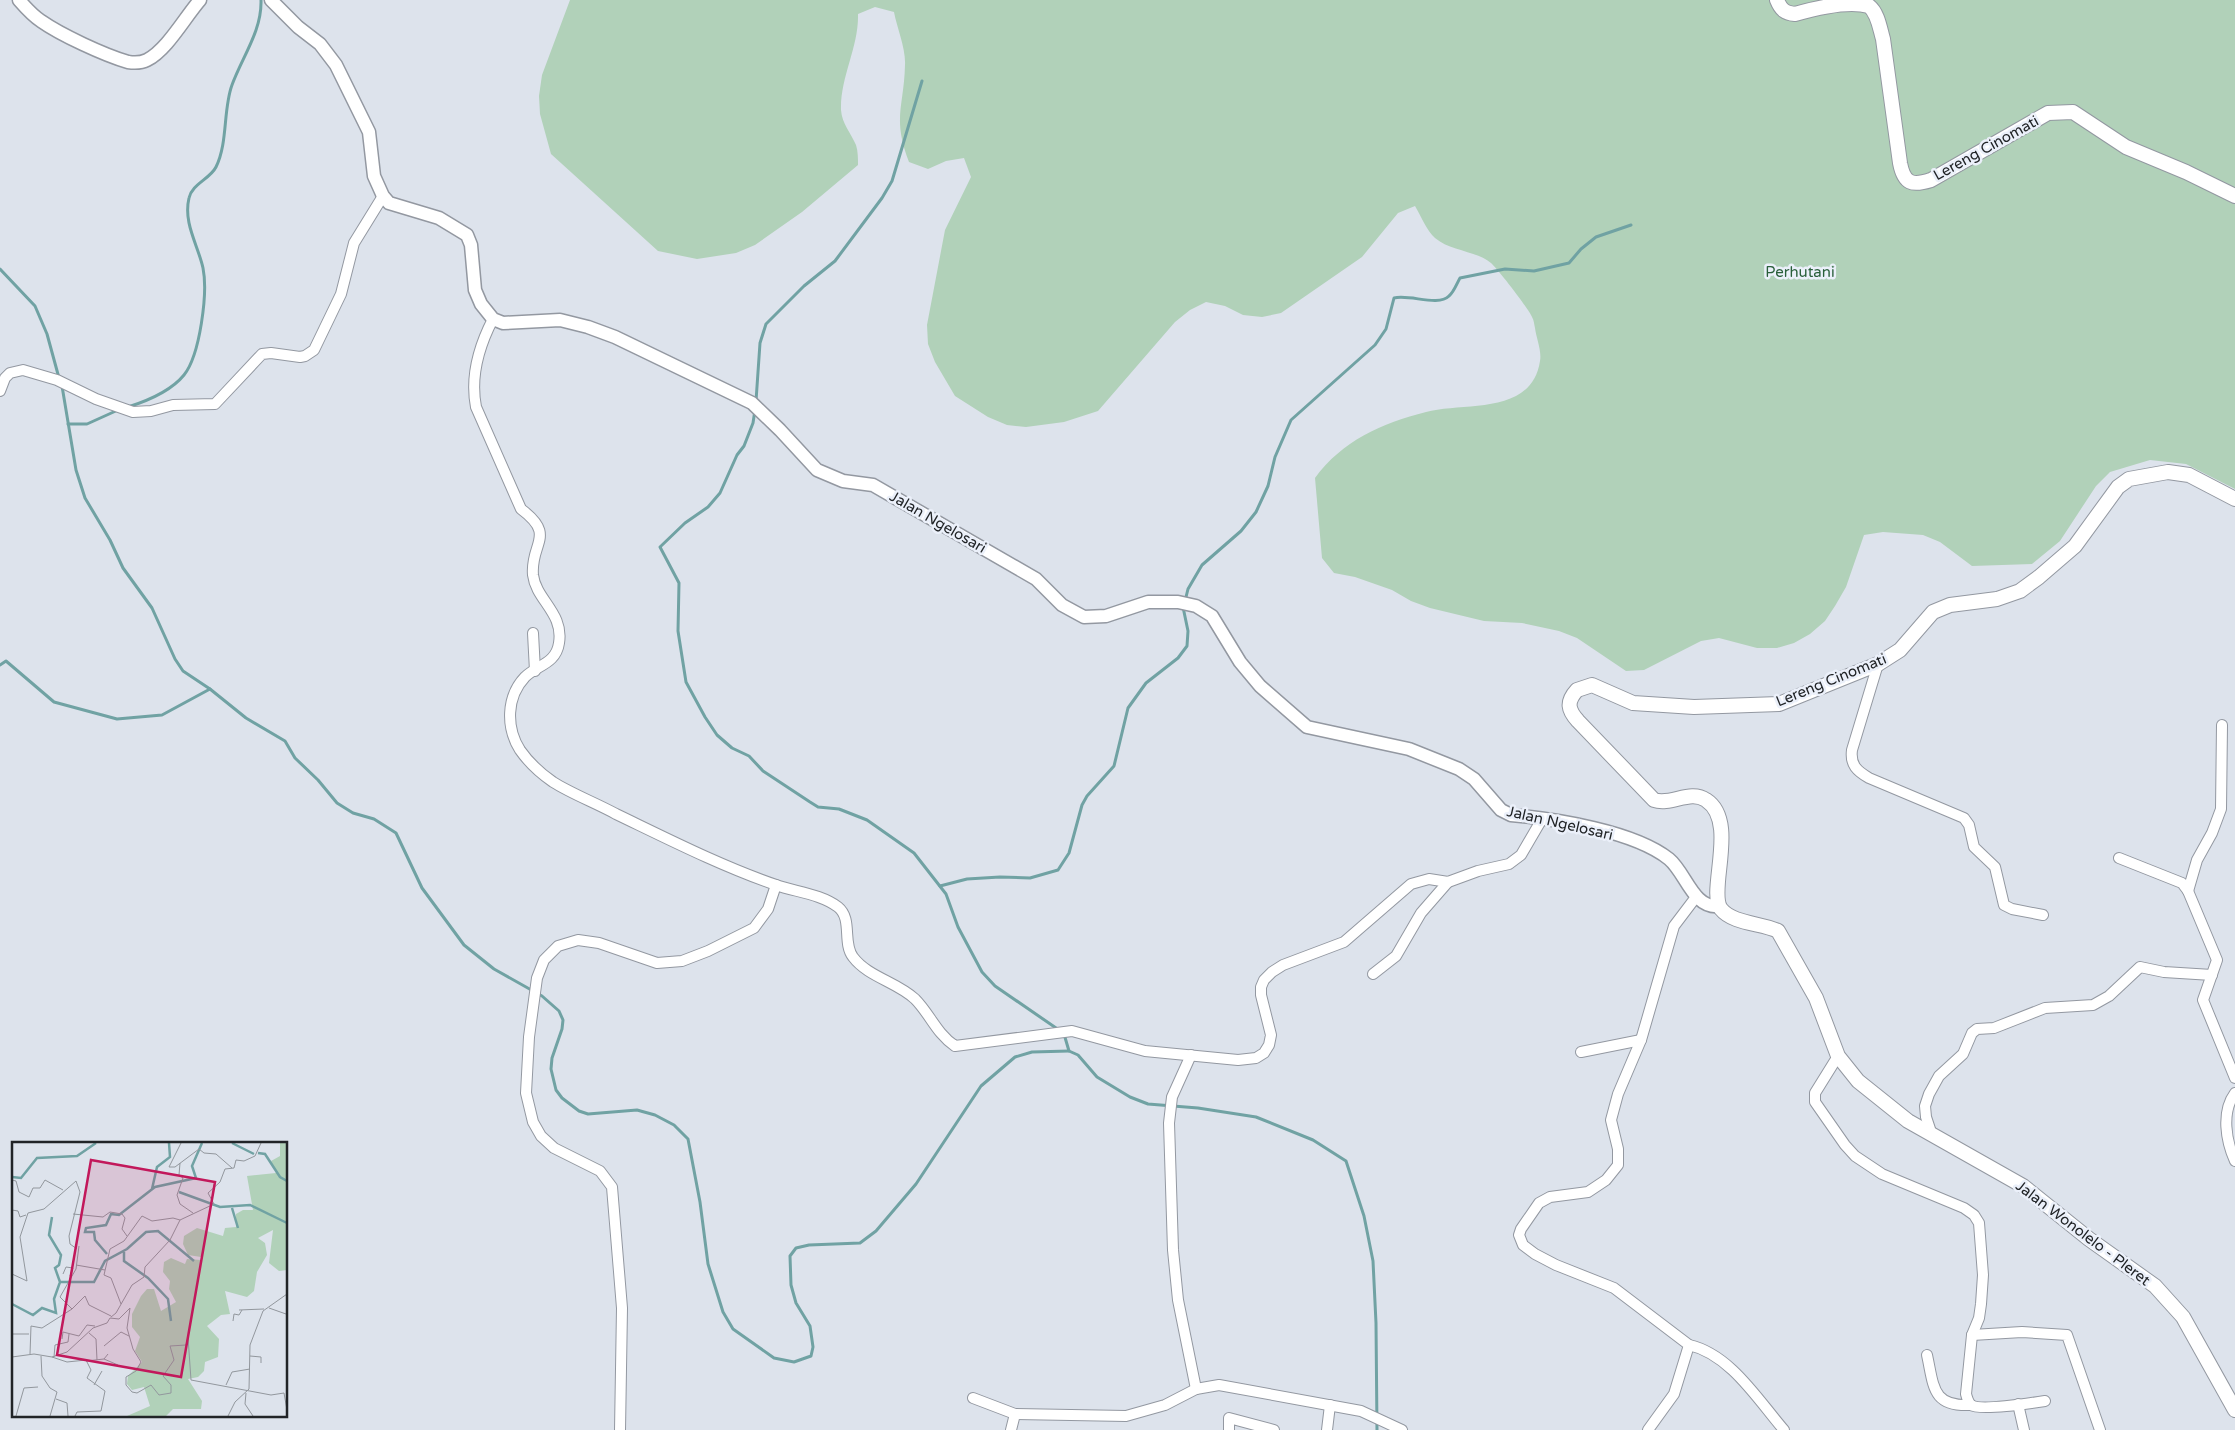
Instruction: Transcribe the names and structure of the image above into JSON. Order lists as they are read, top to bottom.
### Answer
{
  "streets": {
    "main road": ["Lereng Cinomati", "Jalan Wonolelo - Pleret"],
    "street": ["Jalan Ngelosari"]
  },
  "crossings": [
    ["Lereng Cinomati", "Jalan Wonolelo - Pleret"]
  ],
  "parks": ["Perhutani"]
}
